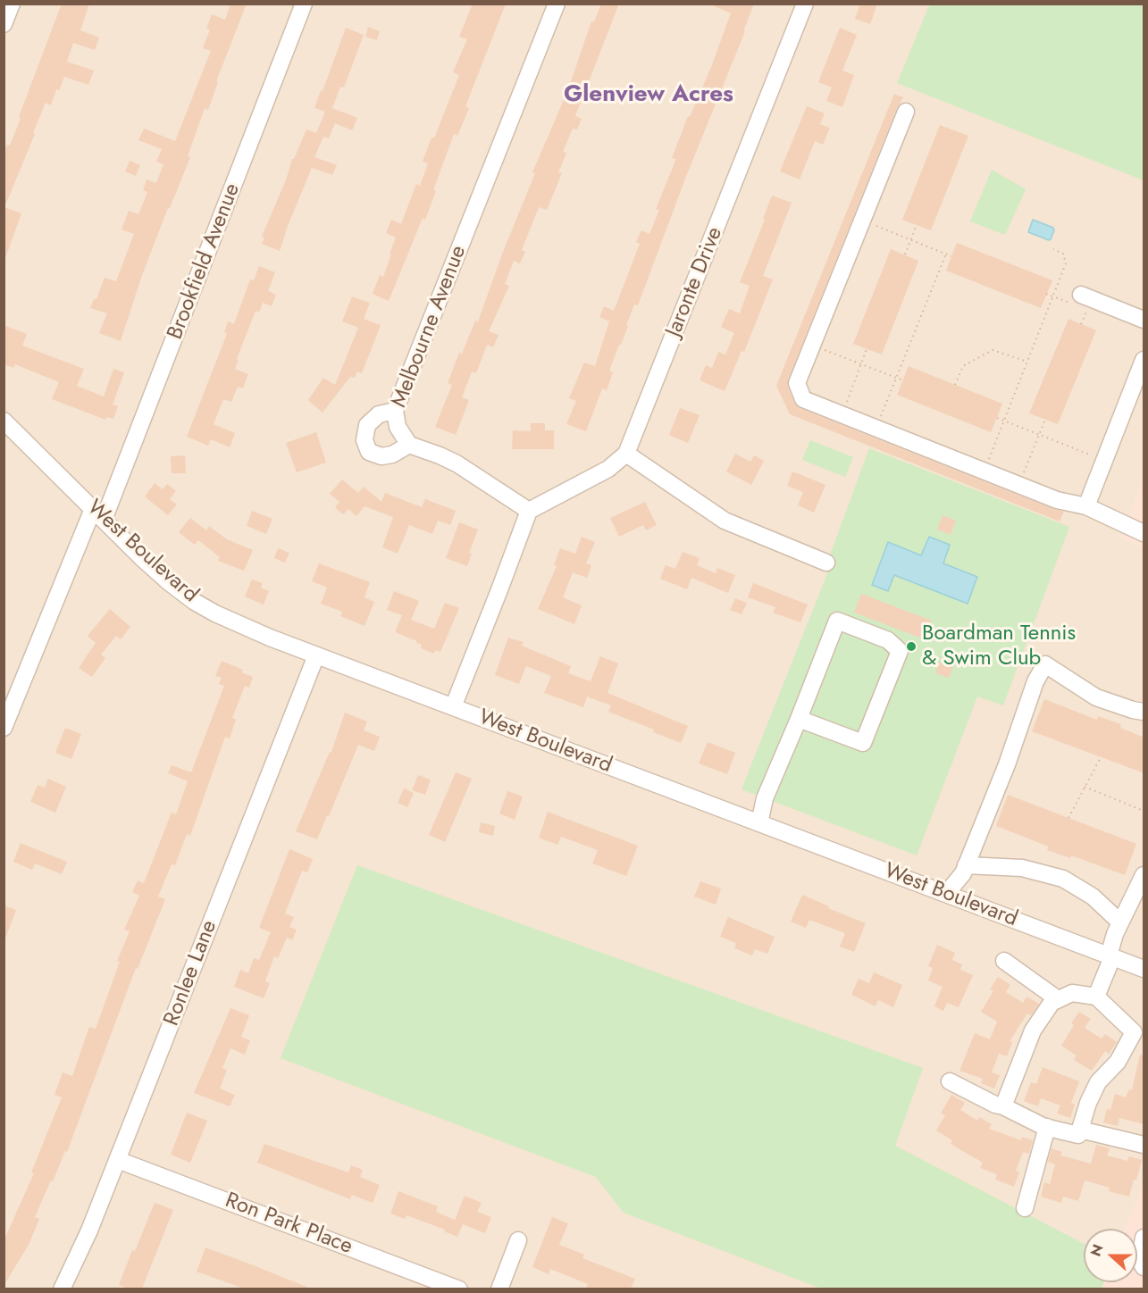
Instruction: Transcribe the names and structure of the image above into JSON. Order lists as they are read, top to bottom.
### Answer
{
  "streets": {
    "street": [
      "Brookfield Avenue",
      "Jaronte Drive",
      "Melbourne Avenue",
      "West Boulevard",
      "Ronlee Lane",
      "Ron Park Place"
    ]
  },
  "crossings": [
    ["Brookfield Avenue", "West Boulevard"],
    ["West Boulevard", "Ronlee Lane"],
    ["Ronlee Lane", "Ron Park Place"]
  ],
  "districts": ["Glenview Acres"],
  "places": ["Boardman Tennis & Swim Club"],
  "north": "left"
}
